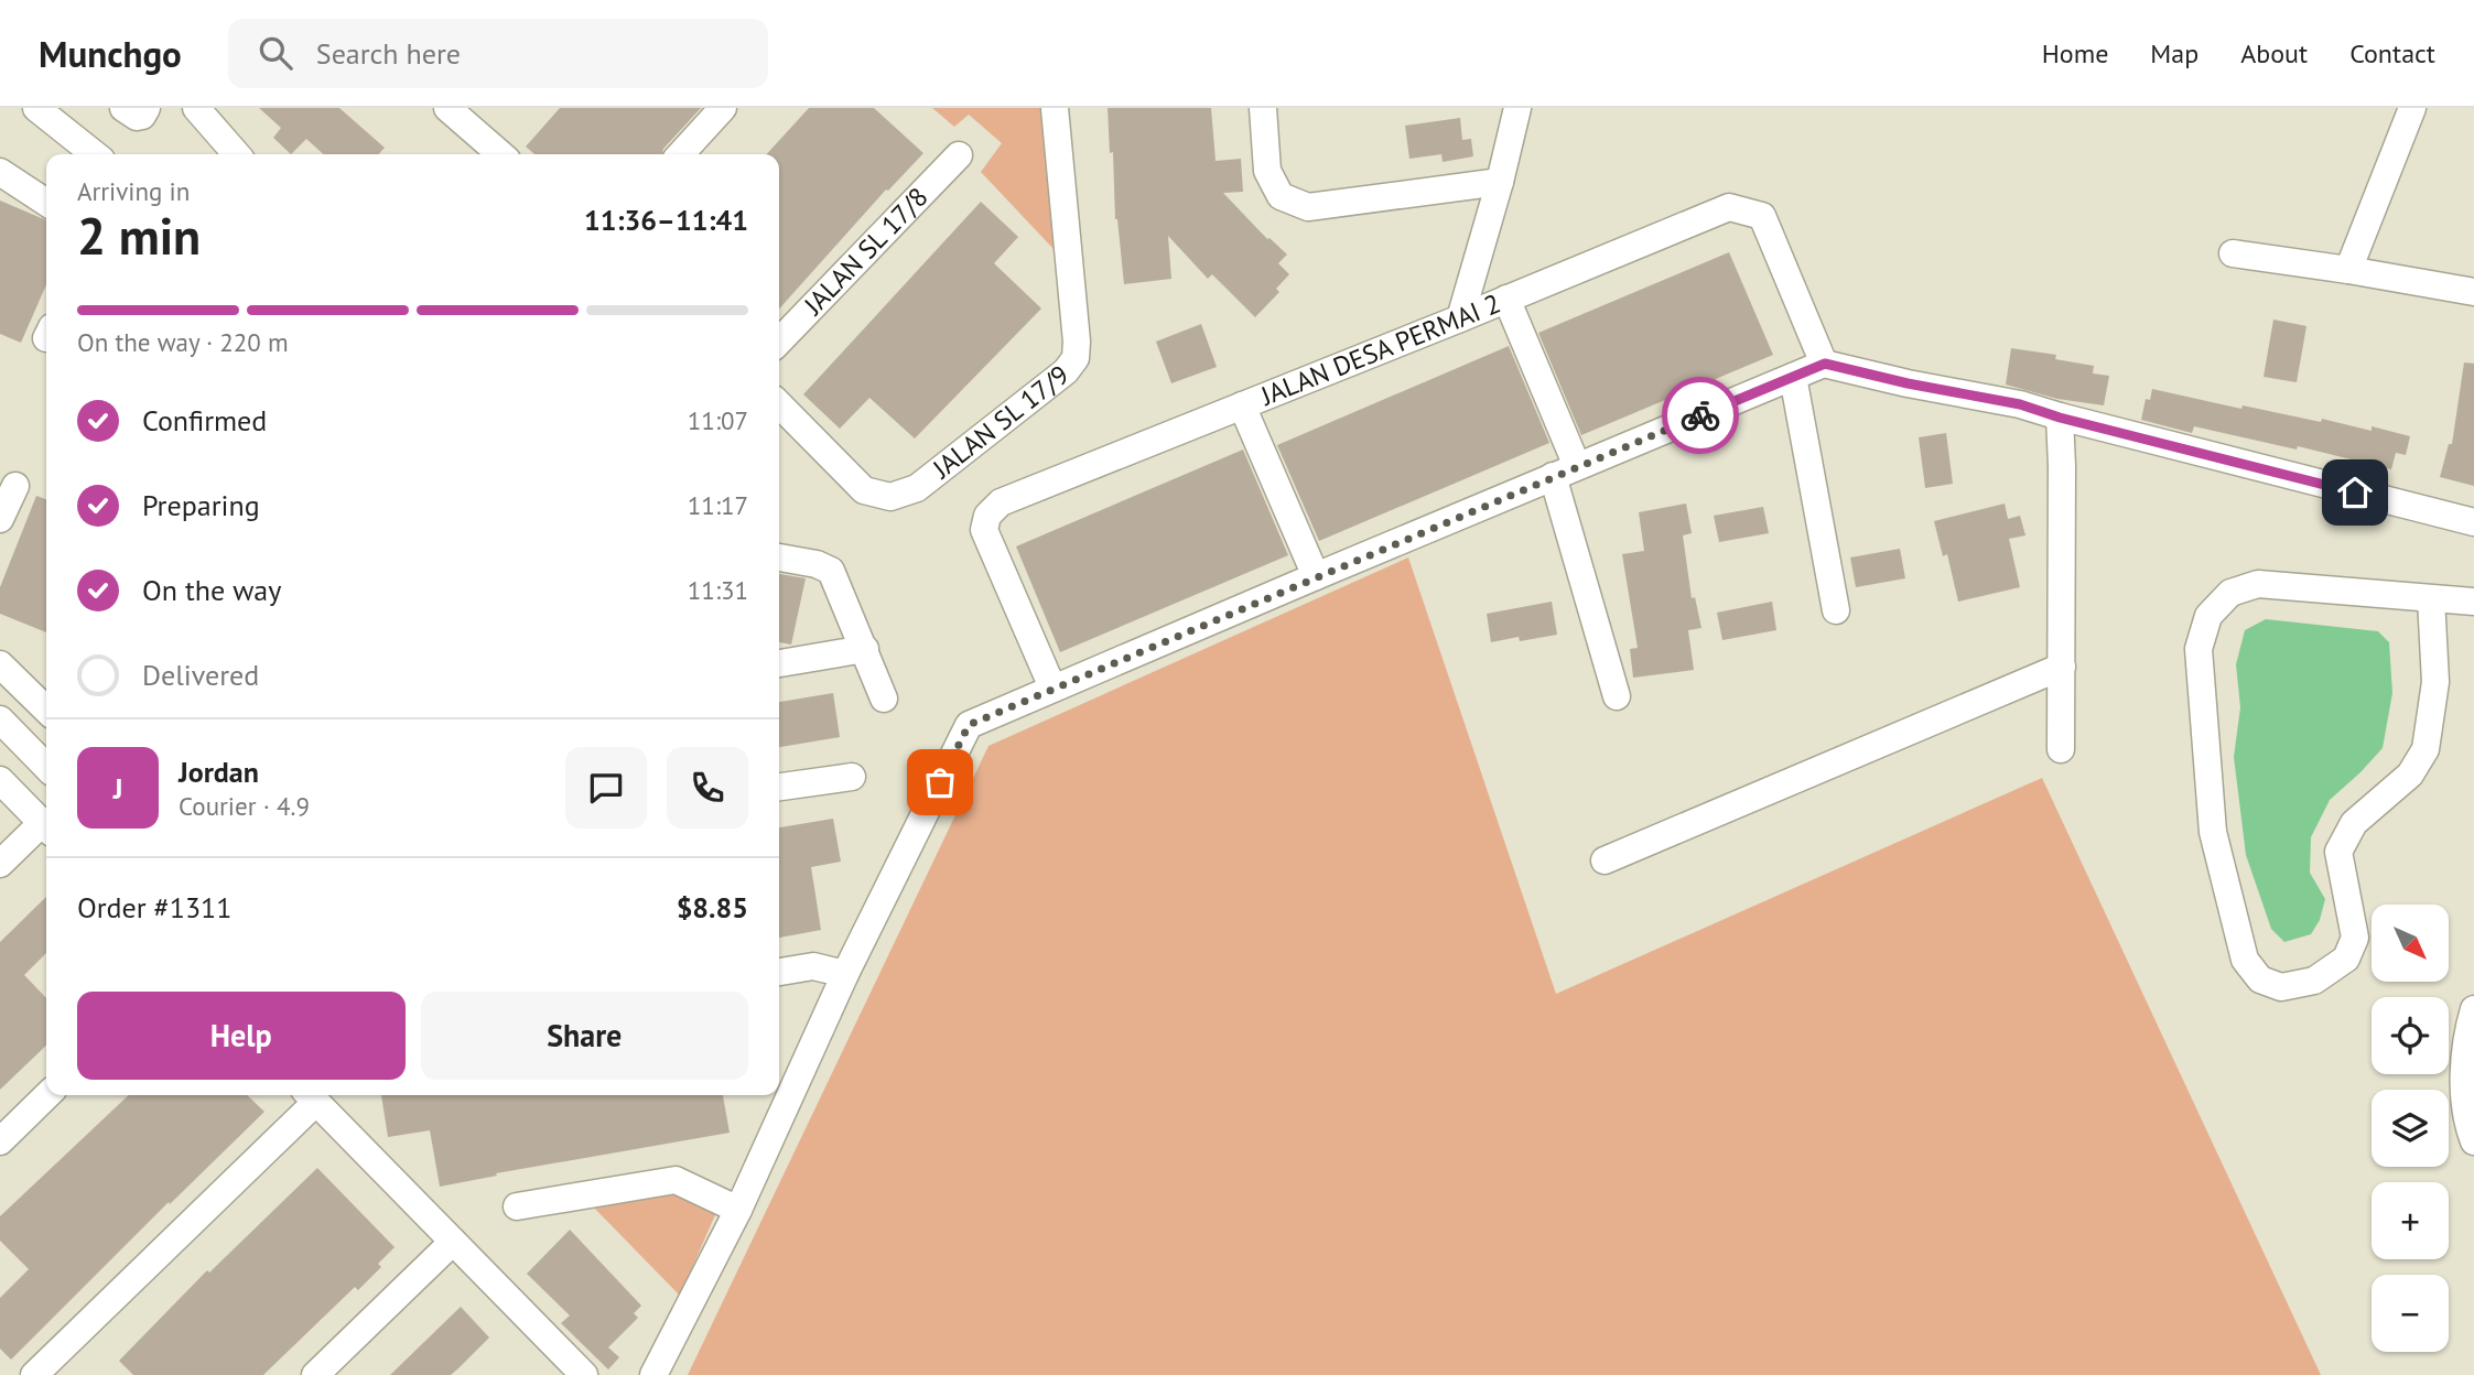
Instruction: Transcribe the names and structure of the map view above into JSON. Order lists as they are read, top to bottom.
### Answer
{
  "streets": {
    "street": ["JALAN SL 17/8", "JALAN DESA PERMAI 2", "JALAN SL 17/9"]
  },
  "north": "bottom right",
  "page": {
    "header": "Munchgo",
    "search": "Search here",
    "nav": [
      "Home",
      "Map",
      "About",
      "Contact"
    ],
    "heading": ["2 min", "Arriving in", "11:36–11:41"],
    "panel": [
      "Jordan",
      "Courier · 4.9",
      "Order #1311",
      "$8.85"
    ],
    "bar": "On the way · 220 m",
    "list": [
      ["Confirmed", "11:07"],
      ["Preparing", "11:17"],
      ["On the way", "11:31"],
      "Delivered"
    ],
    "round": "J",
    "map_buttons": ["+", "−"],
    "buttons": ["Help", "Share"]
  }
}
